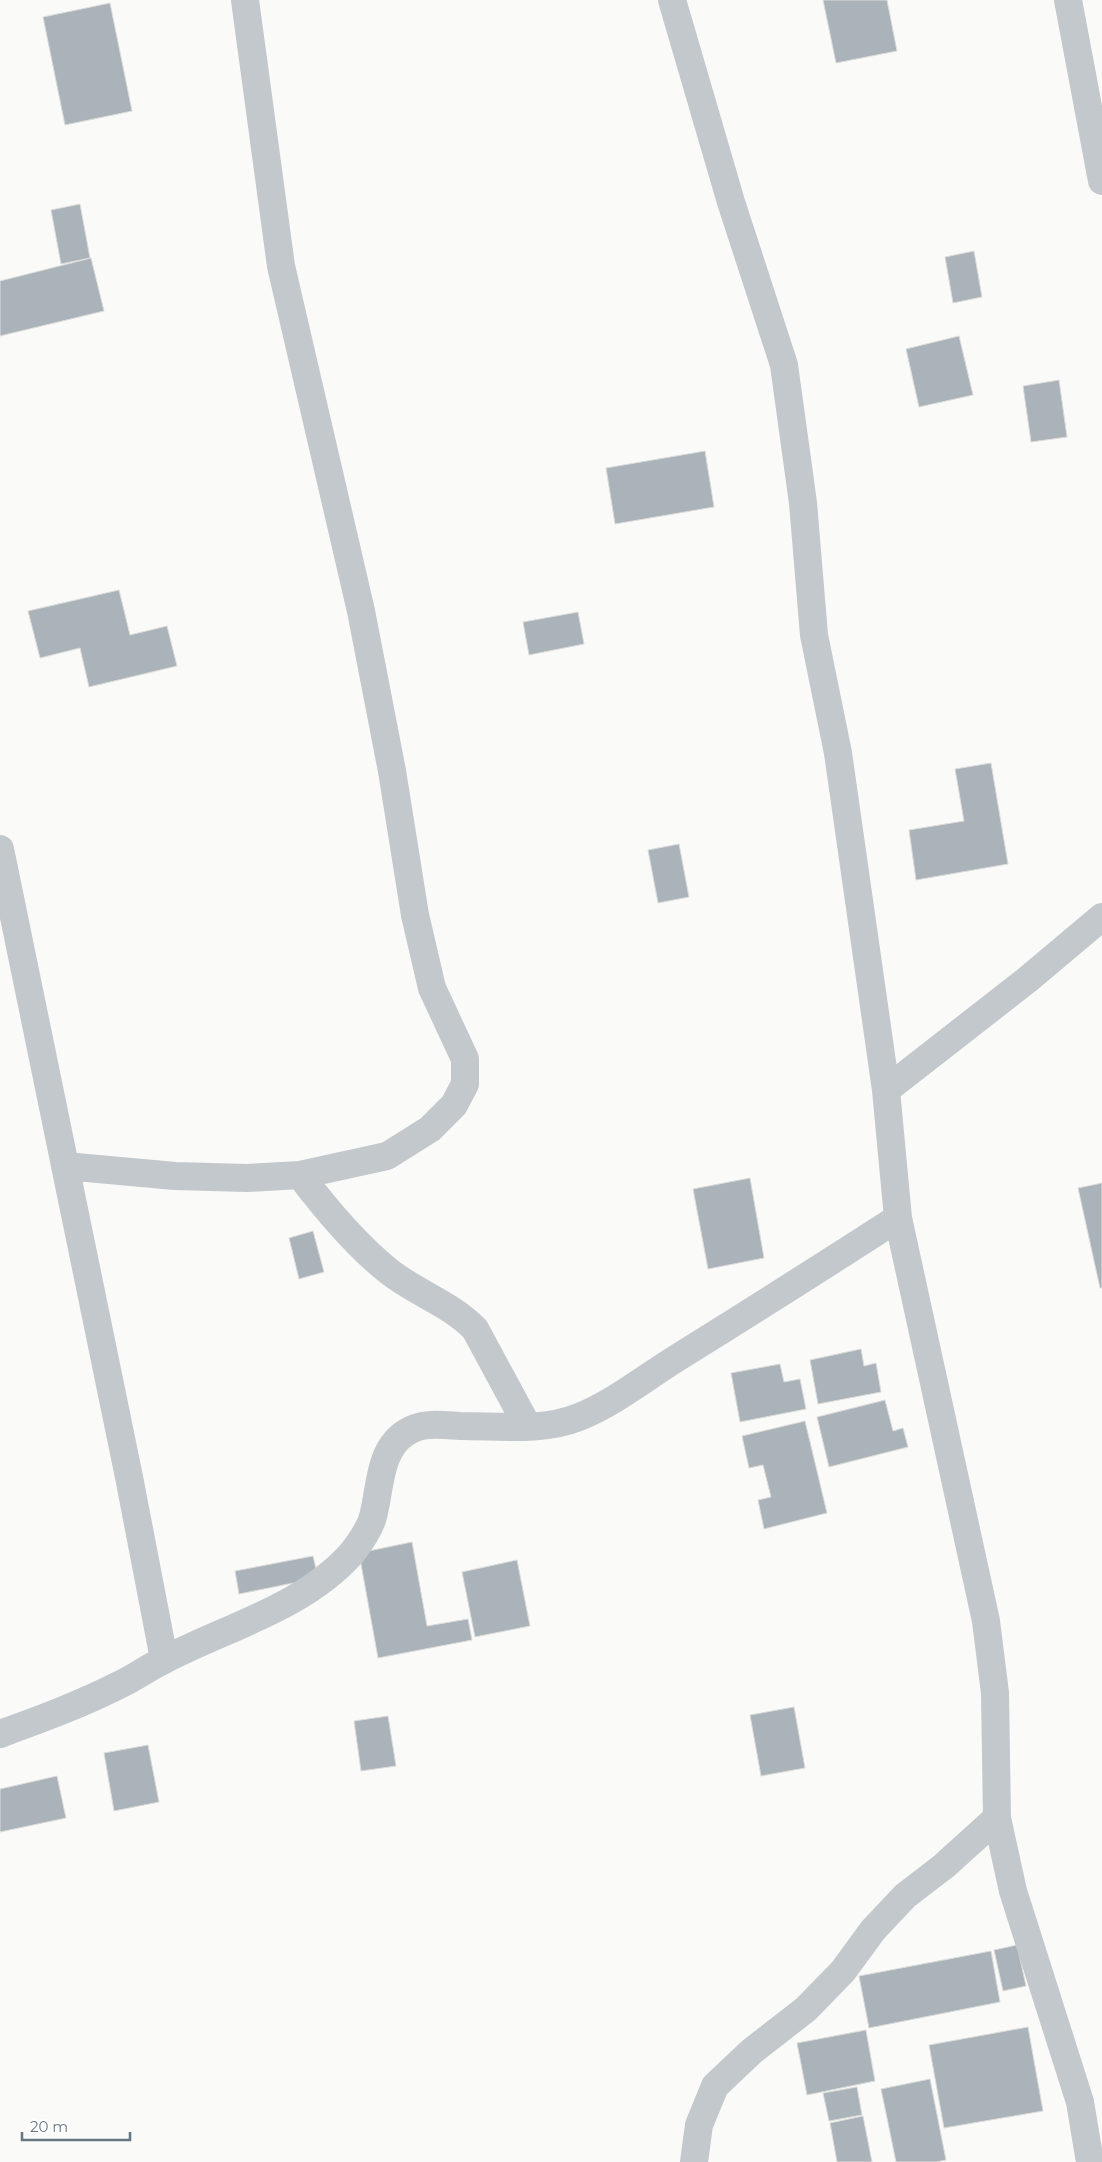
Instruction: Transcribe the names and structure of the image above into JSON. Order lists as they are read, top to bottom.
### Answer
{
  "scale_bar": "20 m"
}
